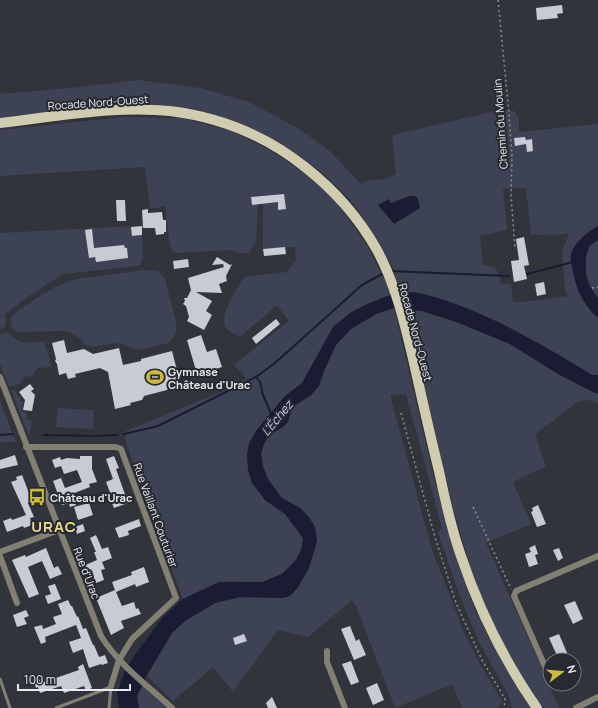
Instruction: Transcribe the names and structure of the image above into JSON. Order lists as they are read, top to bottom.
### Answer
{
  "streets": {
    "main road": ["Rocade Nord-Ouest"],
    "street": ["Rue Vaillant Couturier", "Rue d'Urac"],
    "path": ["Chemin du Moulin"]
  },
  "crossings": [
    ["Rue Vaillant Couturier", "Rue d'Urac"]
  ],
  "districts": ["URAC"],
  "water": ["L'Échez"],
  "places": {
    "sports": ["Gymnase Château d'Urac"],
    "bus stop": ["Château d'Urac"]
  },
  "scale_bar": "100 m",
  "north": "right"
}
